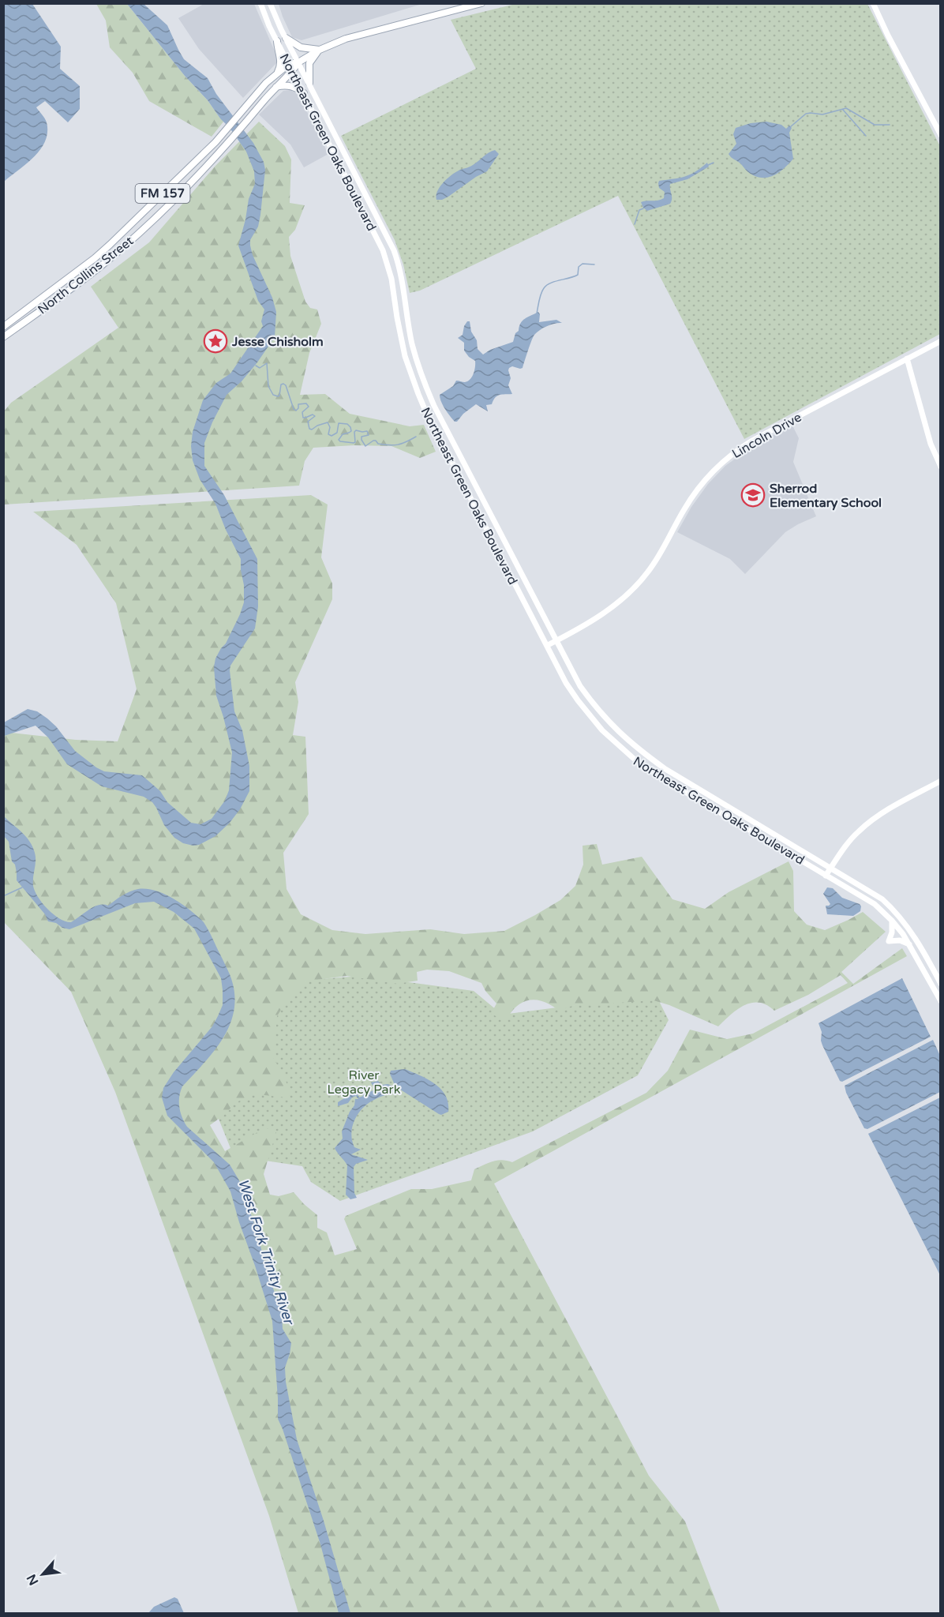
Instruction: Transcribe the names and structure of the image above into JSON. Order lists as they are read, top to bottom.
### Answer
{
  "streets": {
    "main road": [
      "Northeast Green Oaks Boulevard",
      "FM 157",
      "North Collins Street",
      "Lincoln Drive"
    ]
  },
  "crossings": [
    ["Northeast Green Oaks Boulevard", "North Collins Street"],
    ["Northeast Green Oaks Boulevard", "Lincoln Drive"]
  ],
  "water": ["West Fork Trinity River"],
  "parks": ["River Legacy Park"],
  "places": {
    "place": ["Jesse Chisholm"],
    "school or university": ["Sherrod Elementary School"]
  },
  "north": "bottom left"
}
